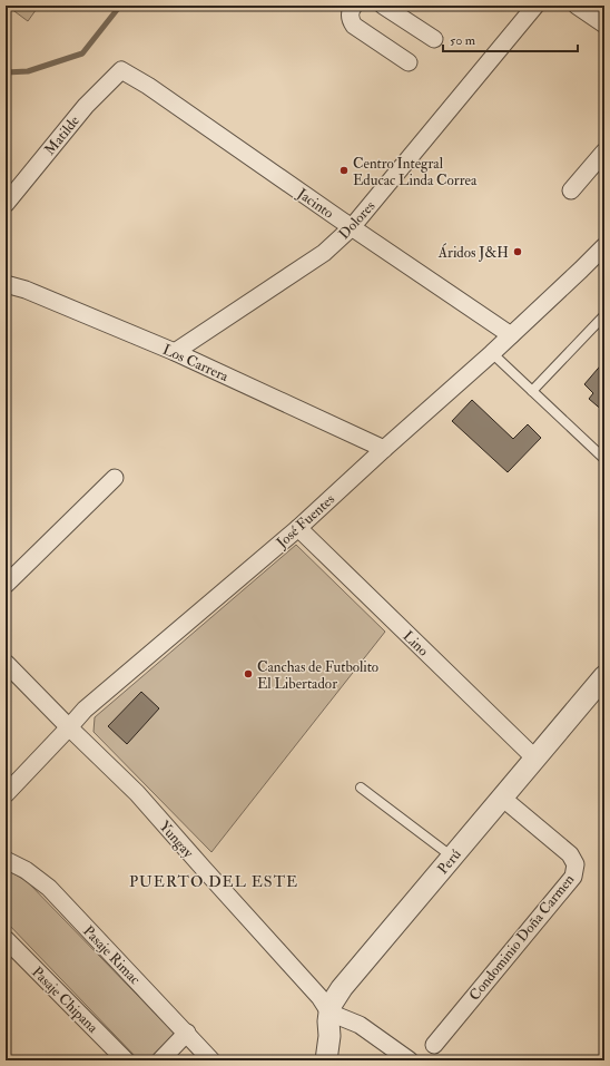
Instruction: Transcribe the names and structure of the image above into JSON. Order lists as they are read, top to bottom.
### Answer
{
  "streets": {
    "street": [
      "Matilde",
      "Jacinto",
      "Dolores",
      "Los Carrera",
      "José Fuentes",
      "Lino",
      "Yungay",
      "Perú",
      "Condominio Doña Carmen",
      "Pasaje Rimac",
      "Pasaje Chipana"
    ]
  },
  "crossings": [
    ["Matilde", "Jacinto"],
    ["Jacinto", "Dolores"],
    ["Jacinto", "José Fuentes"],
    ["Dolores", "Los Carrera"],
    ["Los Carrera", "José Fuentes"],
    ["José Fuentes", "Lino"],
    ["José Fuentes", "Yungay"],
    ["Lino", "Perú"],
    ["Yungay", "Perú"],
    ["Perú", "Condominio Doña Carmen"]
  ],
  "districts": ["PUERTO DEL ESTE"],
  "places": ["Centro Integral Educac Linda Correa", "Áridos J&H", "Canchas de Futbolito El Libertador"],
  "scale_bar": "50 m"
}
